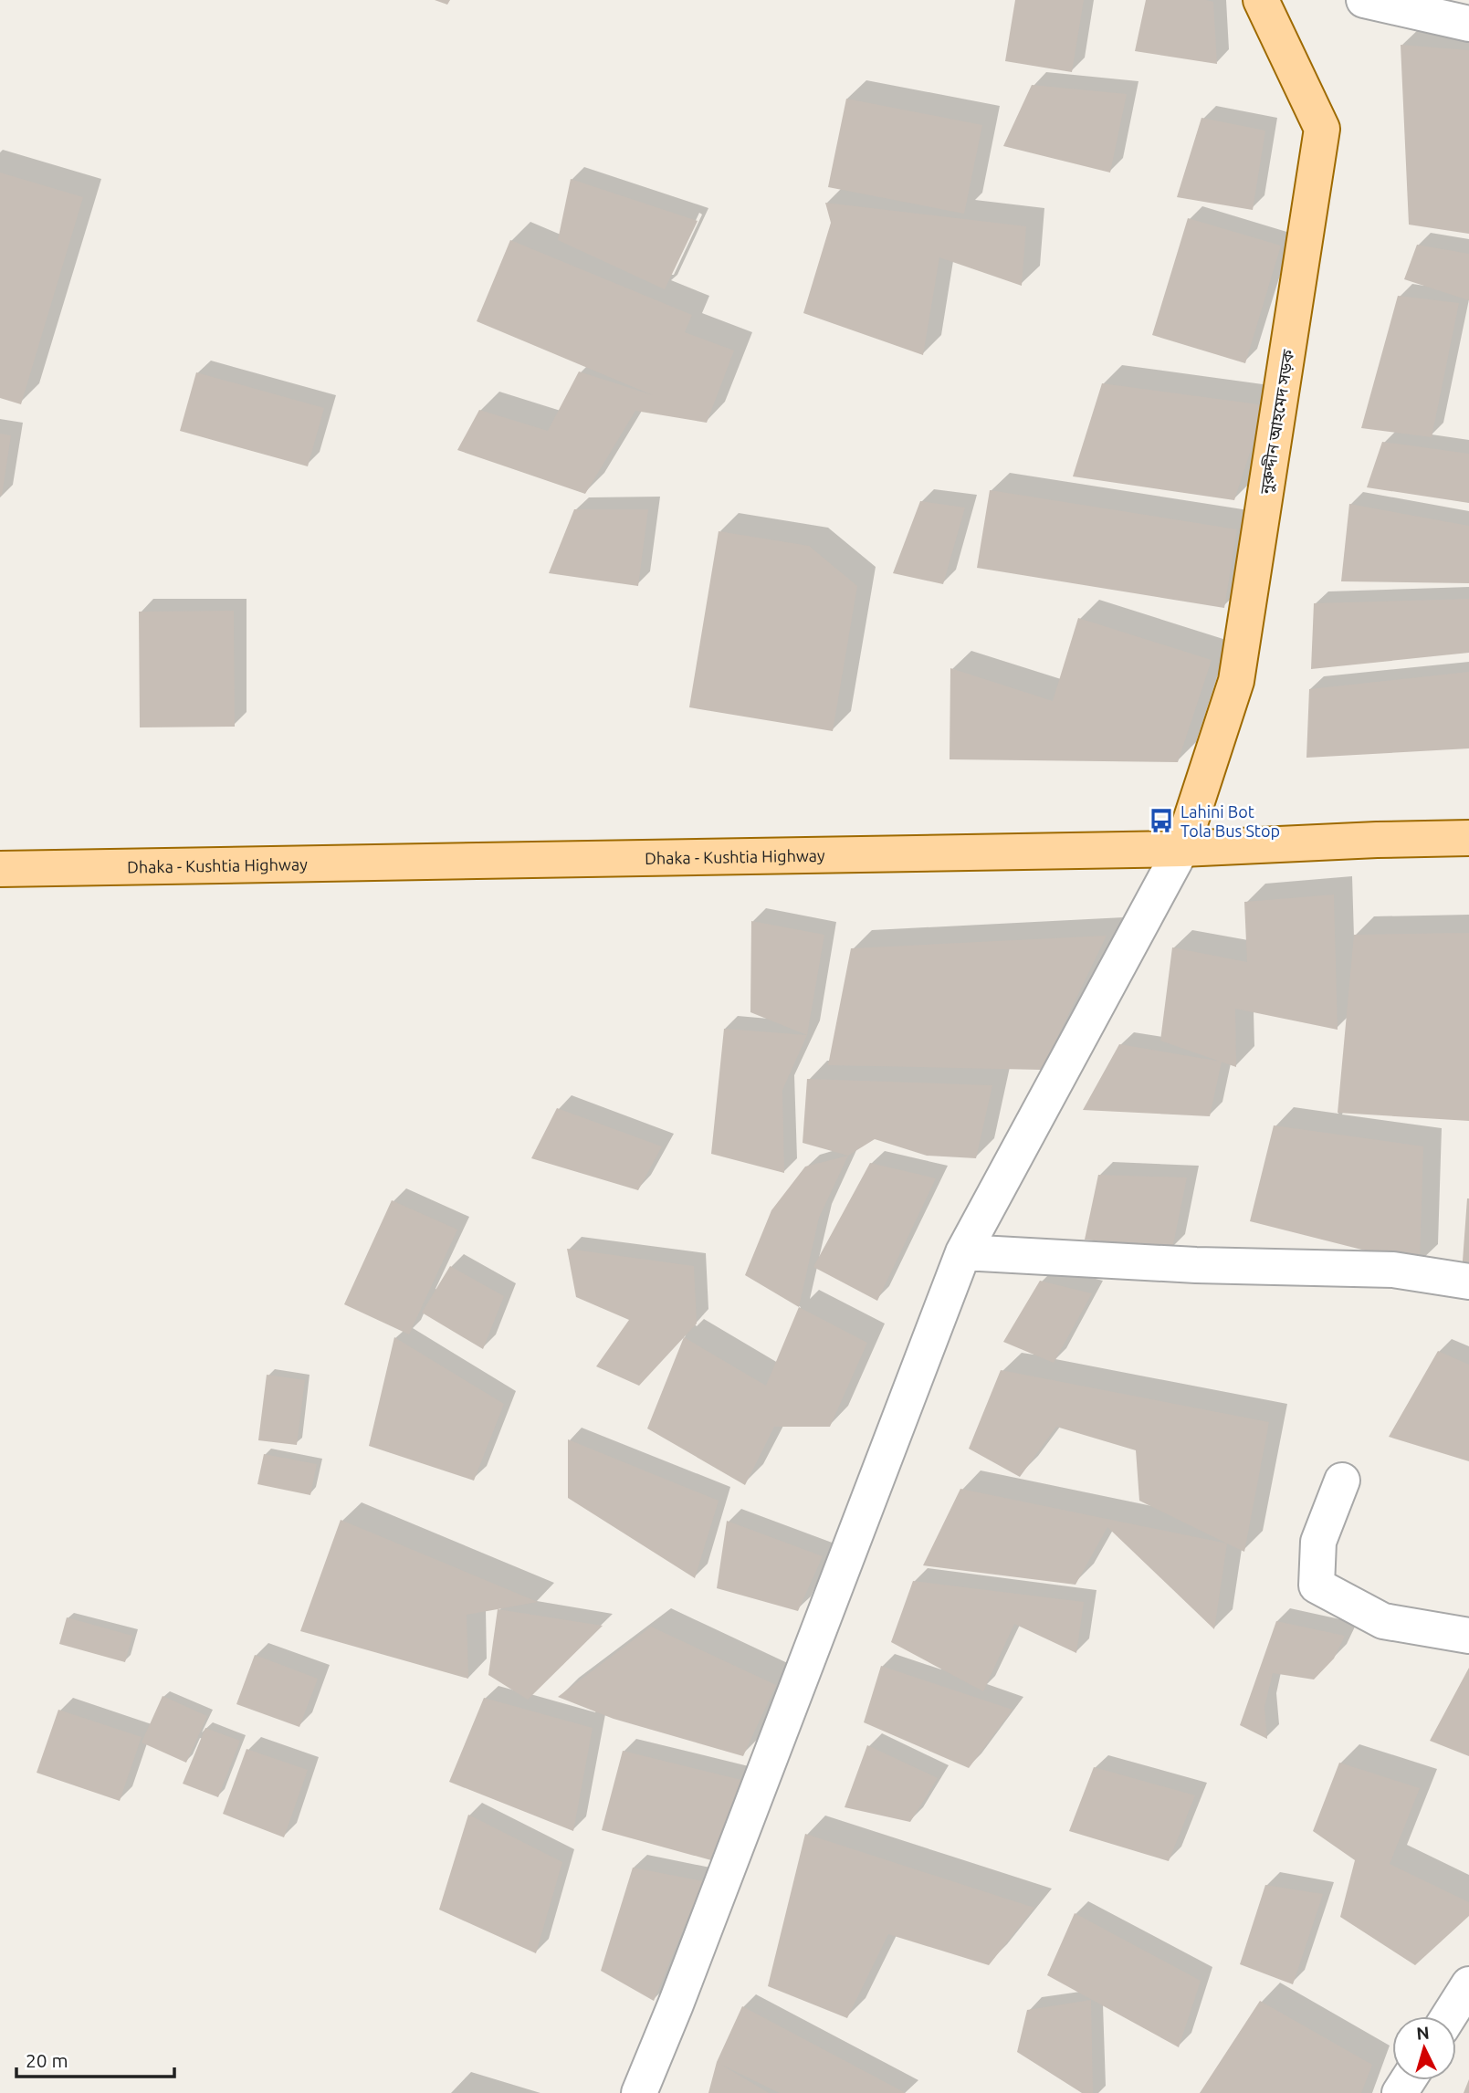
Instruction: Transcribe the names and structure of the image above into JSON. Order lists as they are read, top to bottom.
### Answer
{
  "streets": {
    "main road": ["নুরুদ্দীন আহমেদ সড়ক", "Dhaka - Kushtia Highway"]
  },
  "crossings": [
    ["নুরুদ্দীন আহমেদ সড়ক", "Dhaka - Kushtia Highway"]
  ],
  "places": {
    "bus stop": ["Lahini Bot Tola Bus Stop"]
  },
  "scale_bar": "20 m",
  "north": "top"
}
